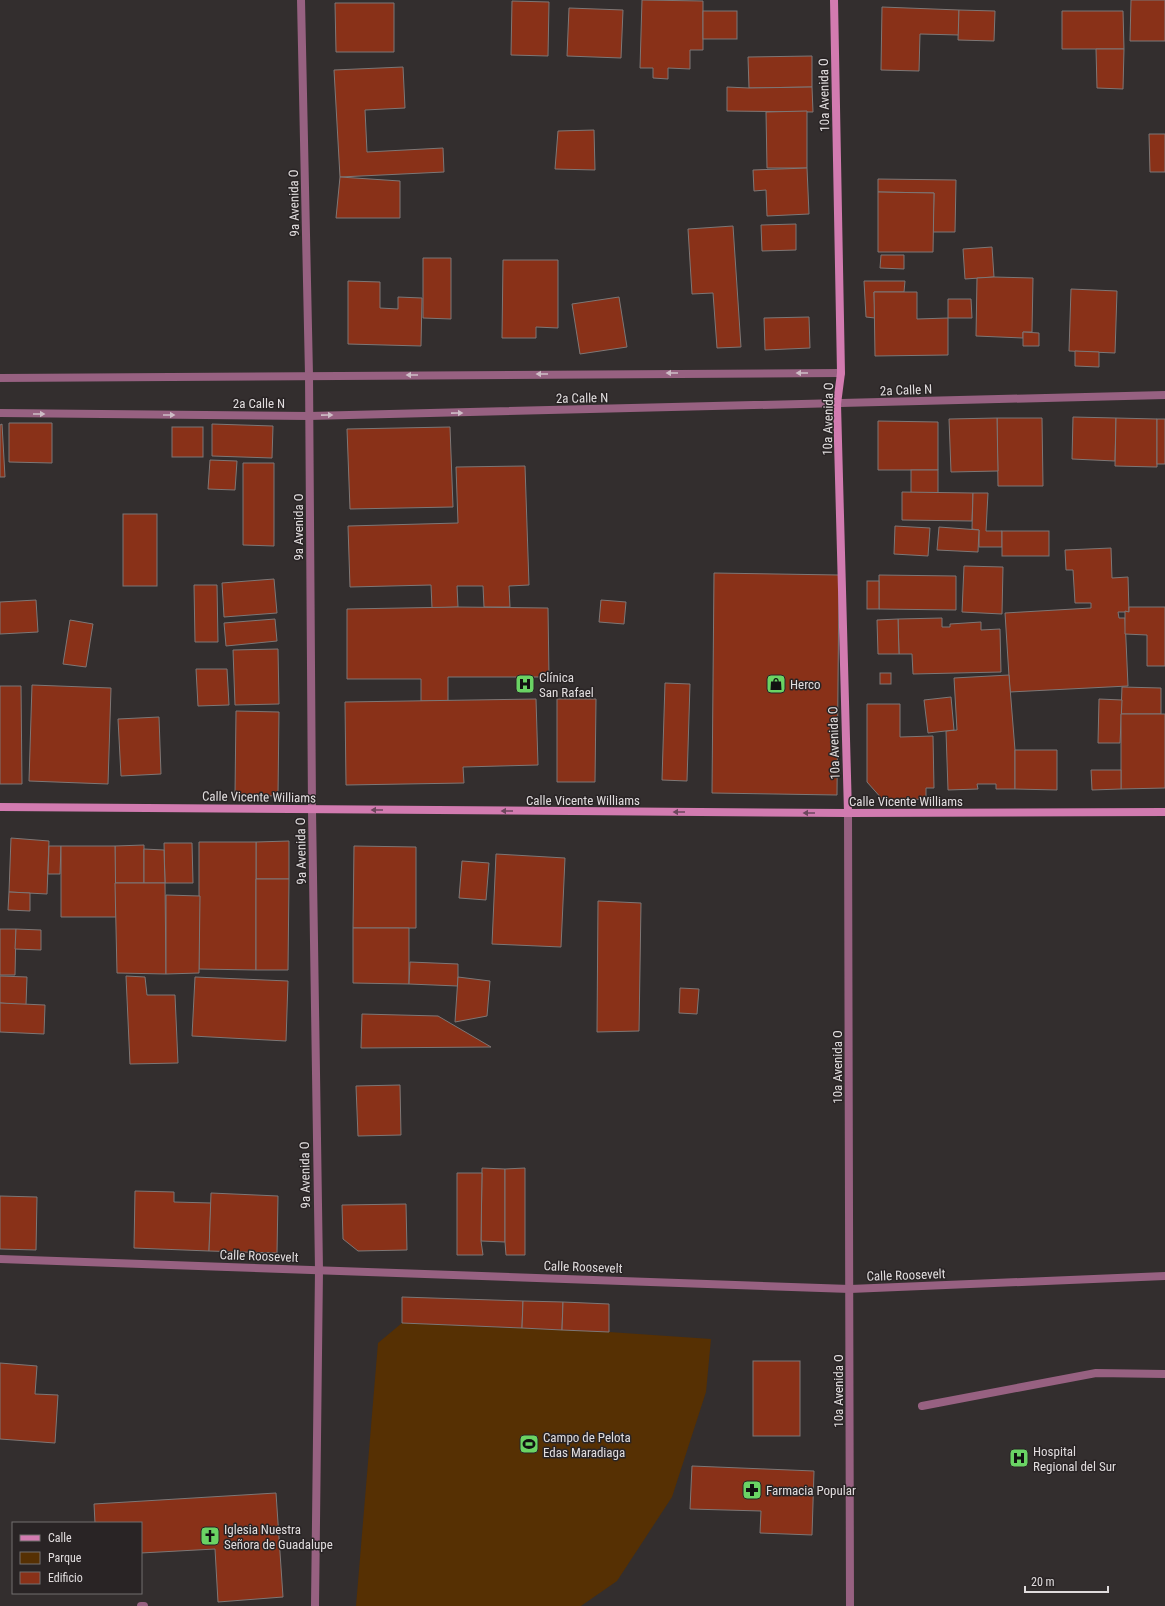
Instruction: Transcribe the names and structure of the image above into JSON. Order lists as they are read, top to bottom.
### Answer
{
  "streets": {
    "main road": ["10a Avenida O", "Calle Vicente Williams"],
    "street": ["9a Avenida O", "2a Calle N", "Calle Roosevelt"]
  },
  "crossings": [
    ["10a Avenida O", "2a Calle N"],
    ["10a Avenida O", "Calle Vicente Williams"],
    ["10a Avenida O", "Calle Roosevelt"],
    ["9a Avenida O", "2a Calle N"],
    ["9a Avenida O", "Calle Vicente Williams"],
    ["9a Avenida O", "Calle Roosevelt"]
  ],
  "one_way": ["Calle Vicente Williams"],
  "places": {
    "hospital": ["Clínica San Rafael", "Hospital Regional del Sur"],
    "shop": ["Herco"],
    "sports": ["Campo de Pelota Edas Maradiaga"],
    "pharmacy": ["Farmacia Popular"],
    "church": ["Iglesia Nuestra Señora de Guadalupe"]
  },
  "legend": ["Calle", "Parque", "Edificio"],
  "scale_bar": "20 m"
}
